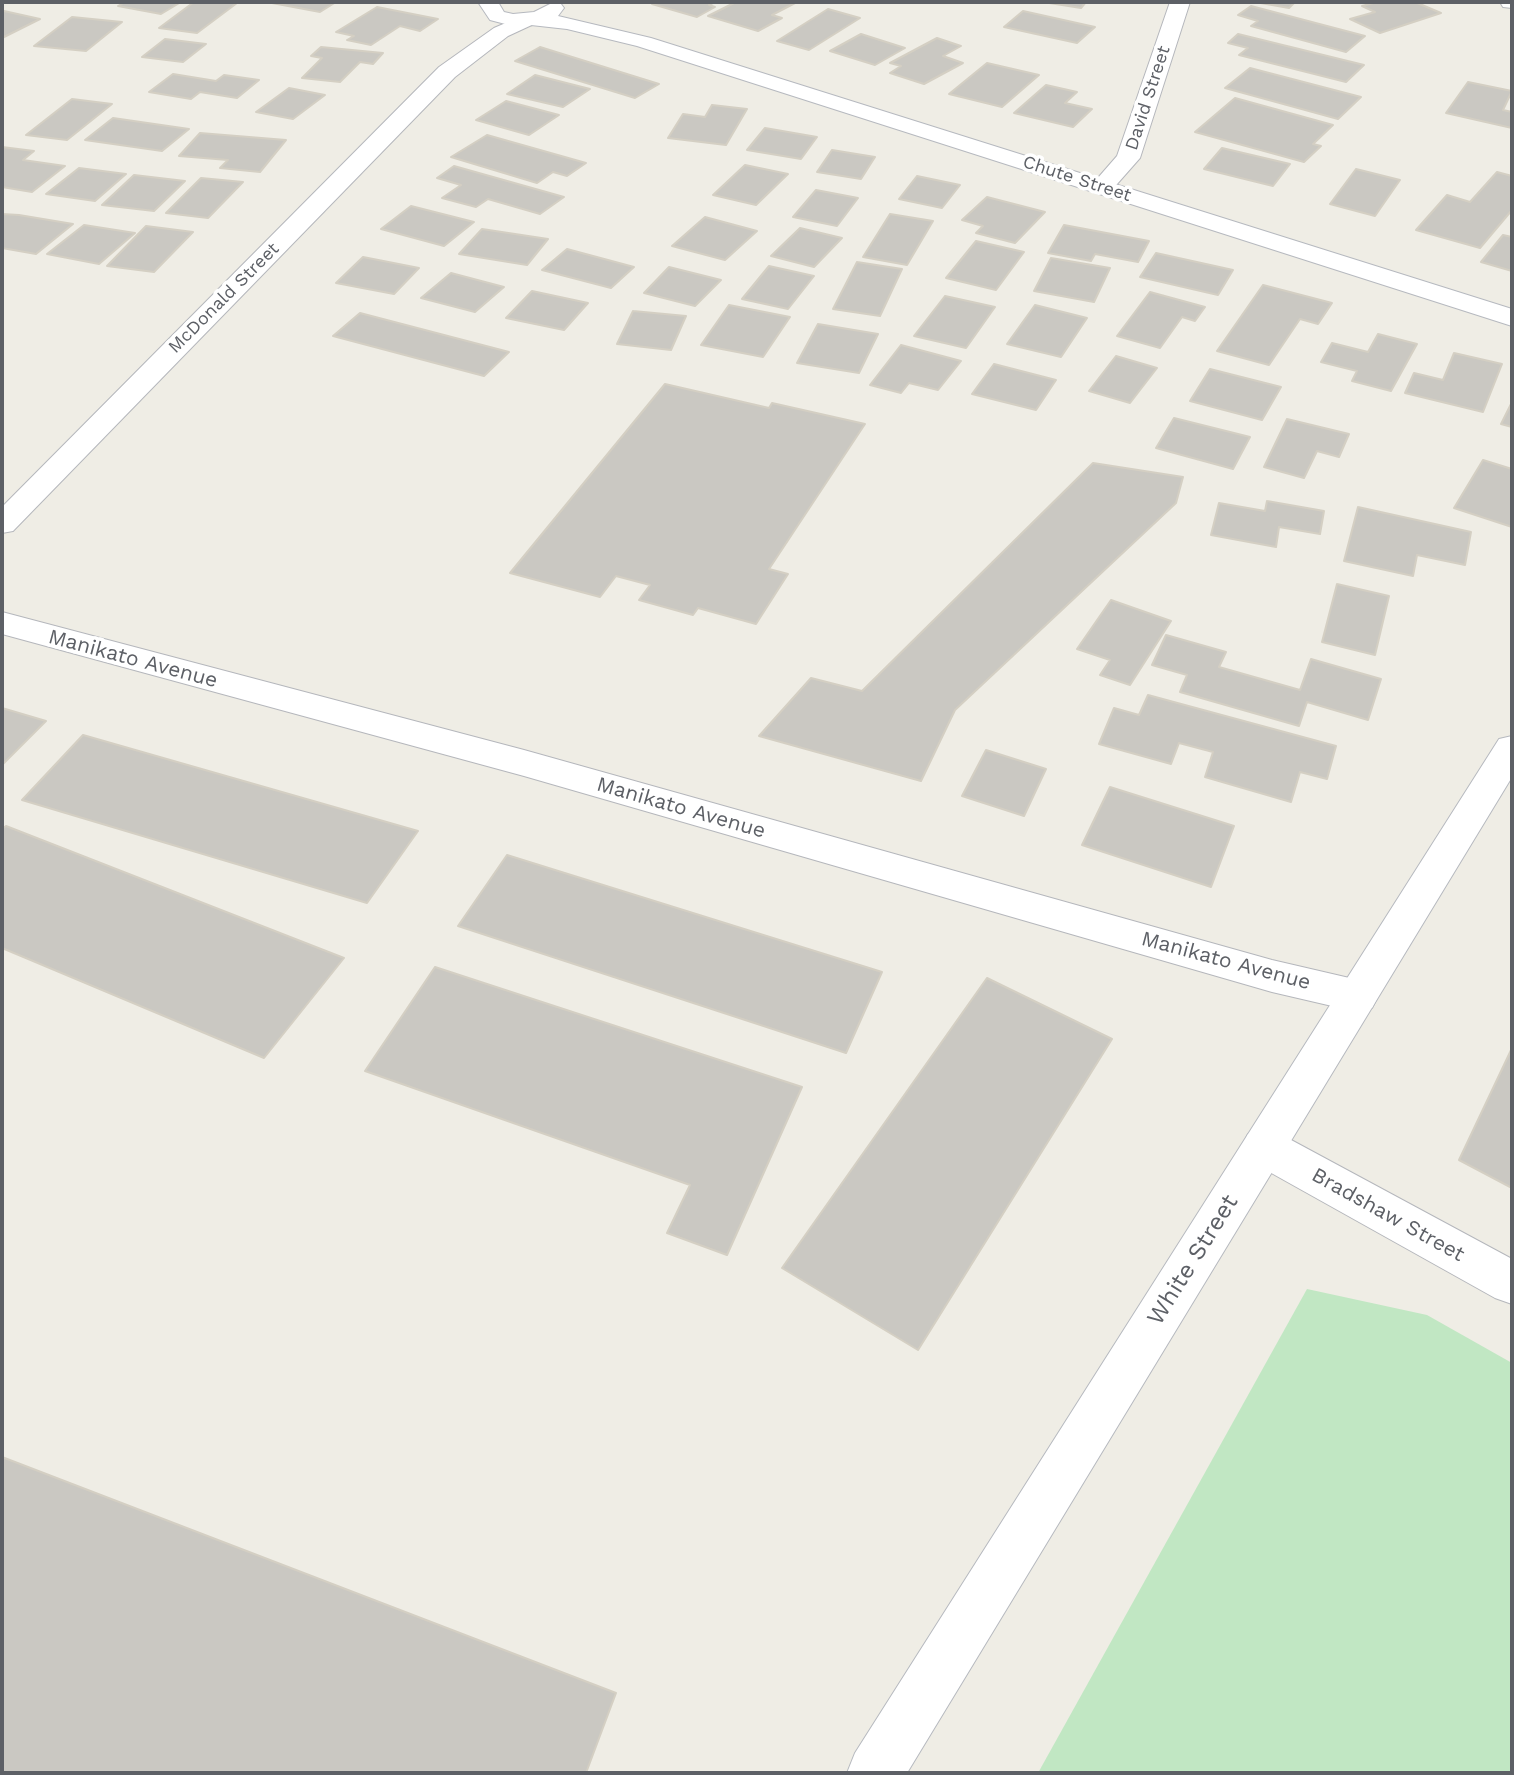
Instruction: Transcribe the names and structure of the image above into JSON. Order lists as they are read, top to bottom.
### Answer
{
  "streets": {
    "street": [
      "David Street",
      "Chute Street",
      "McDonald Street",
      "Manikato Avenue",
      "Bradshaw Street",
      "White Street"
    ]
  },
  "crossings": [
    ["David Street", "Chute Street"],
    ["Chute Street", "McDonald Street"],
    ["Manikato Avenue", "White Street"],
    ["Bradshaw Street", "White Street"]
  ]
}
